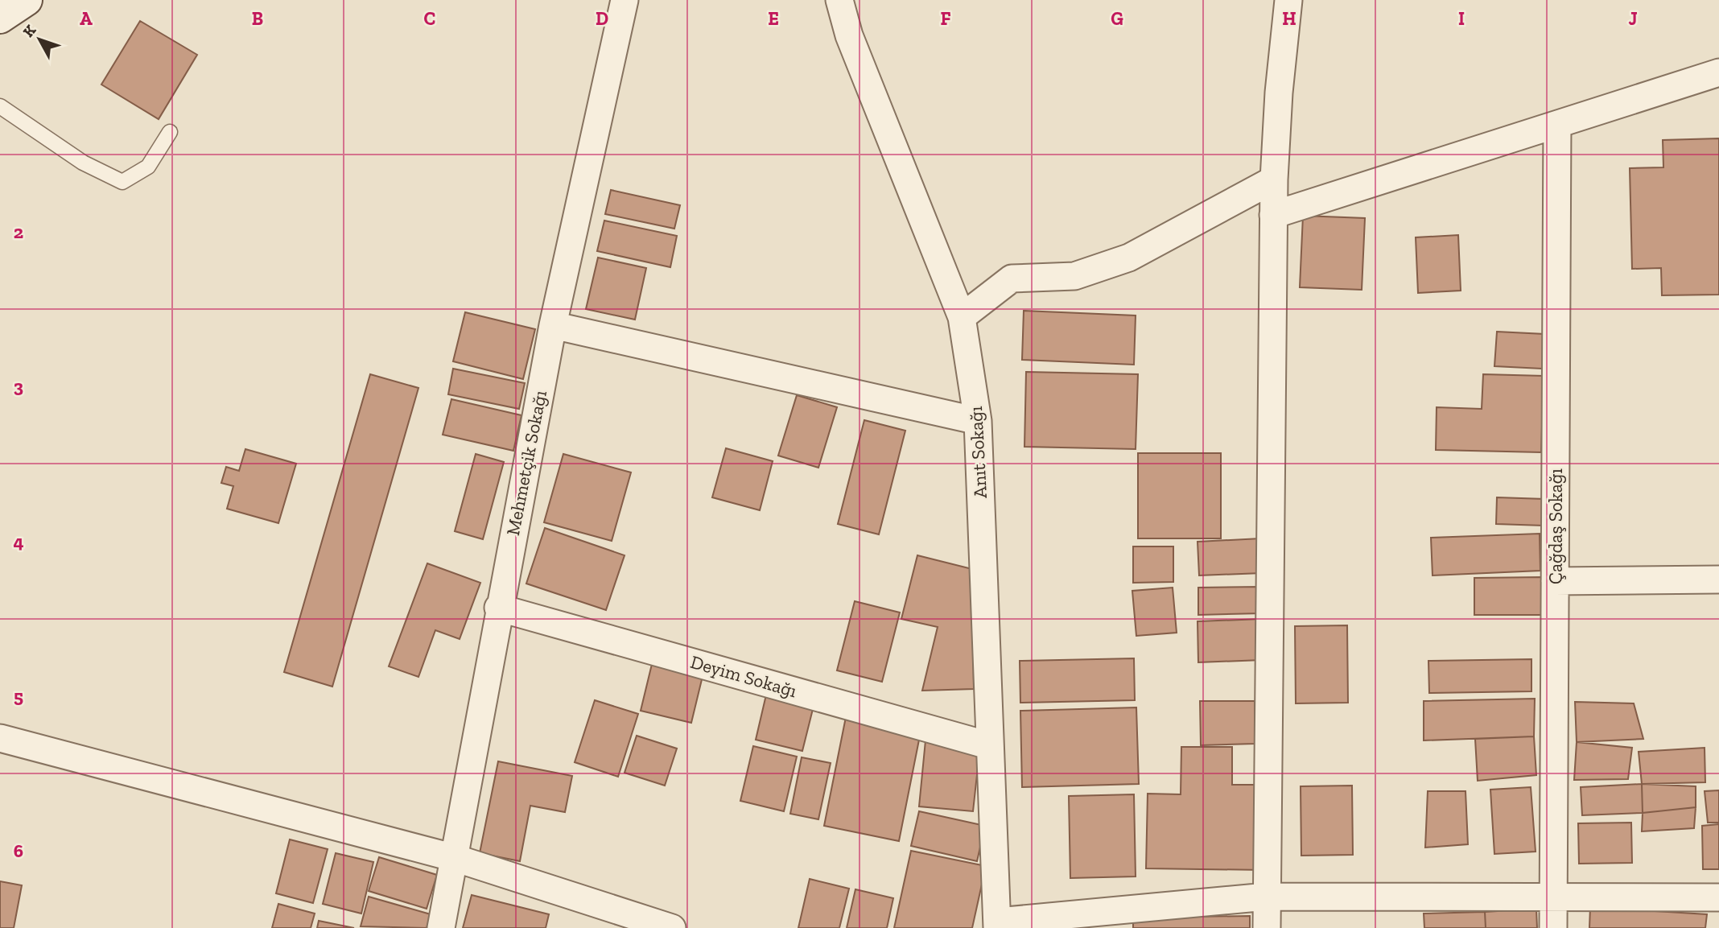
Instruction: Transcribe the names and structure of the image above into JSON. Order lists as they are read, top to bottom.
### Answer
{
  "streets": {
    "street": [
      "Anıt Sokağı",
      "Mehmetçik Sokağı",
      "Çağdaş Sokağı",
      "Deyim Sokağı"
    ]
  },
  "crossings": [
    ["Anıt Sokağı", "Deyim Sokağı"],
    ["Mehmetçik Sokağı", "Deyim Sokağı"]
  ],
  "north": "top left",
  "grid": {
    "columns": [
      "A",
      "B",
      "C",
      "D",
      "E",
      "F",
      "G",
      "H",
      "I",
      "J"
    ],
    "rows": [
      "2",
      "3",
      "4",
      "5",
      "6"
    ]
  }
}
